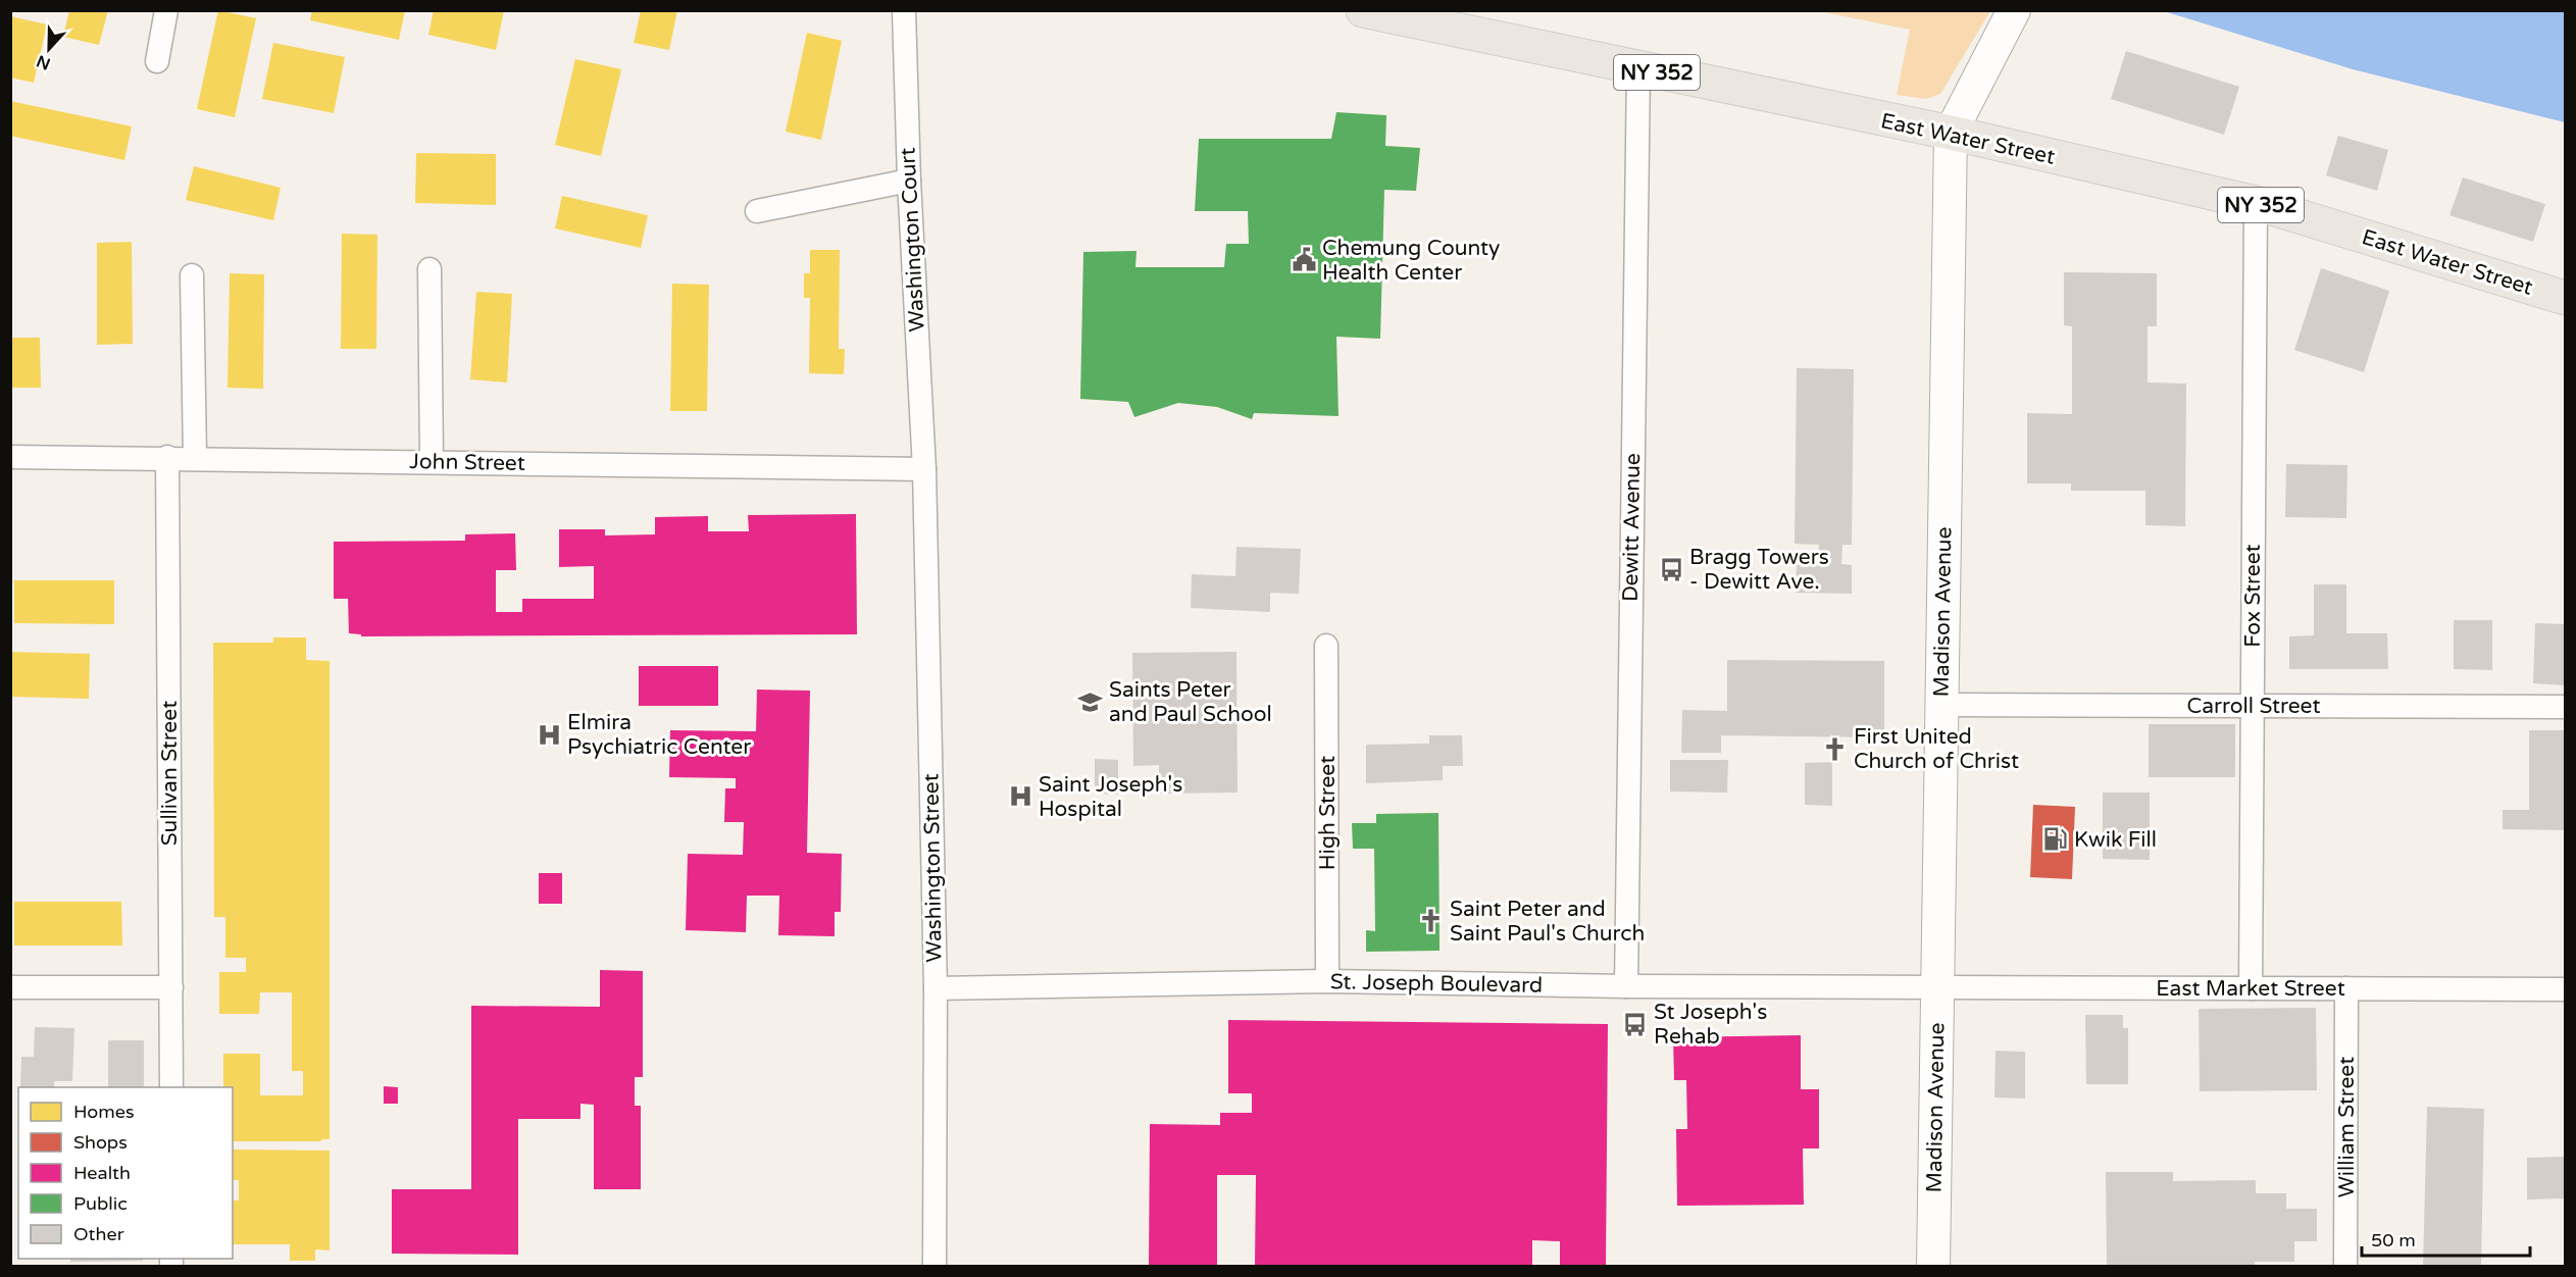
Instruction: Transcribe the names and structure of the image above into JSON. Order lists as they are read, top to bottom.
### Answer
{
  "streets": {
    "main road": ["NY 352", "East Water Street", "Madison Avenue"],
    "street": [
      "Washington Court",
      "John Street",
      "Dewitt Avenue",
      "Fox Street",
      "Carroll Street",
      "Sullivan Street",
      "High Street",
      "Washington Street",
      "St. Joseph Boulevard",
      "East Market Street",
      "William Street"
    ]
  },
  "crossings": [
    ["East Water Street", "Dewitt Avenue"],
    ["East Water Street", "Fox Street"],
    ["East Water Street", "Madison Avenue"],
    ["Washington Court", "John Street"],
    ["Washington Court", "Washington Street"],
    ["John Street", "Sullivan Street"],
    ["John Street", "Washington Street"],
    ["Dewitt Avenue", "St. Joseph Boulevard"],
    ["Fox Street", "Carroll Street"],
    ["Fox Street", "East Market Street"],
    ["Madison Avenue", "Carroll Street"],
    ["Madison Avenue", "St. Joseph Boulevard"],
    ["Madison Avenue", "East Market Street"],
    ["High Street", "St. Joseph Boulevard"],
    ["Washington Street", "St. Joseph Boulevard"],
    ["St. Joseph Boulevard", "East Market Street"],
    ["East Market Street", "William Street"]
  ],
  "places": {
    "public building": ["Chemung County Health Center"],
    "bus stop": ["Bragg Towers - Dewitt Ave.", "St Joseph's Rehab"],
    "school or university": ["Saints Peter and Paul School"],
    "hospital": ["Elmira Psychiatric Center", "Saint Joseph's Hospital"],
    "church": ["First United Church of Christ", "Saint Peter and Saint Paul's Church"],
    "fuel station": ["Kwik Fill"]
  },
  "legend": [
    "Homes",
    "Shops",
    "Health",
    "Public",
    "Other"
  ],
  "scale_bar": "50 m",
  "north": "bottom"
}
